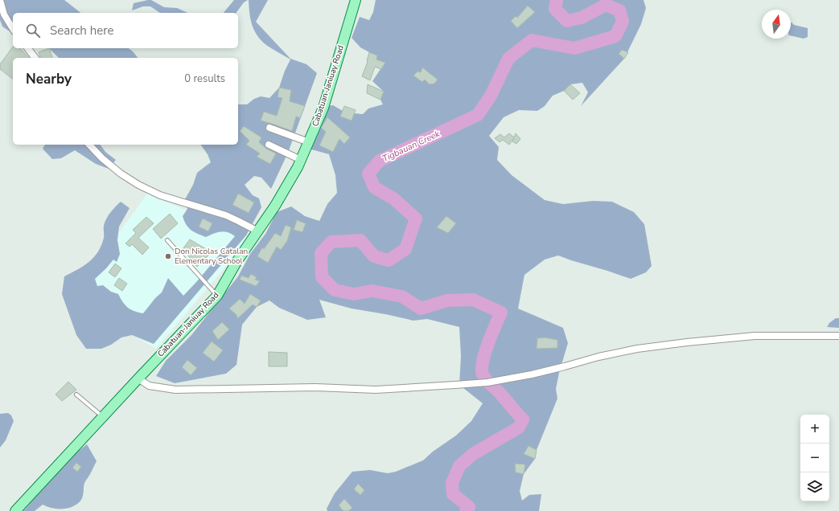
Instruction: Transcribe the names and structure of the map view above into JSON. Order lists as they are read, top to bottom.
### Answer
{
  "streets": {
    "main road": ["Cabatuan-Janiuay Road"]
  },
  "water": ["Tigbauan Creek"],
  "places": ["Don Nicolas Catalan Elementary School"],
  "north": "top",
  "page": {
    "search": "Search here",
    "heading": ["Nearby", "0 results"],
    "map_buttons": ["+", "−"]
  }
}
